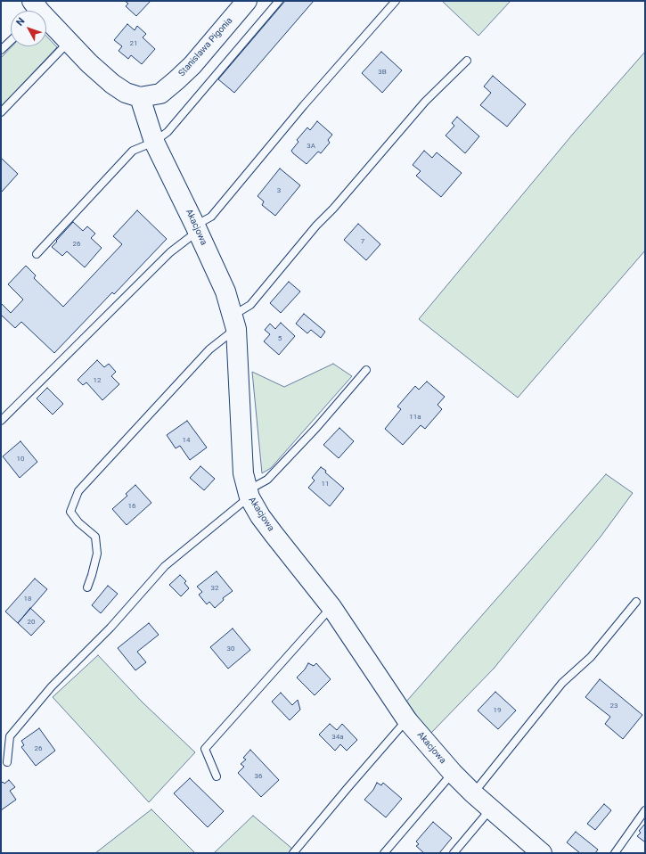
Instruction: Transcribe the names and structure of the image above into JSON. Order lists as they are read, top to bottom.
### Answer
{
  "streets": {
    "street": ["Stanisława Pigonia", "Akacjowa"]
  },
  "crossings": [
    ["Stanisława Pigonia", "Akacjowa"]
  ],
  "house_numbers": [
    "21",
    "3B",
    "3A",
    "3",
    "7",
    "26",
    "5",
    "12",
    "11a",
    "14",
    "10",
    "11",
    "16",
    "32",
    "18",
    "20",
    "30",
    "23",
    "19",
    "34a",
    "26",
    "36"
  ],
  "north": "top left"
}
